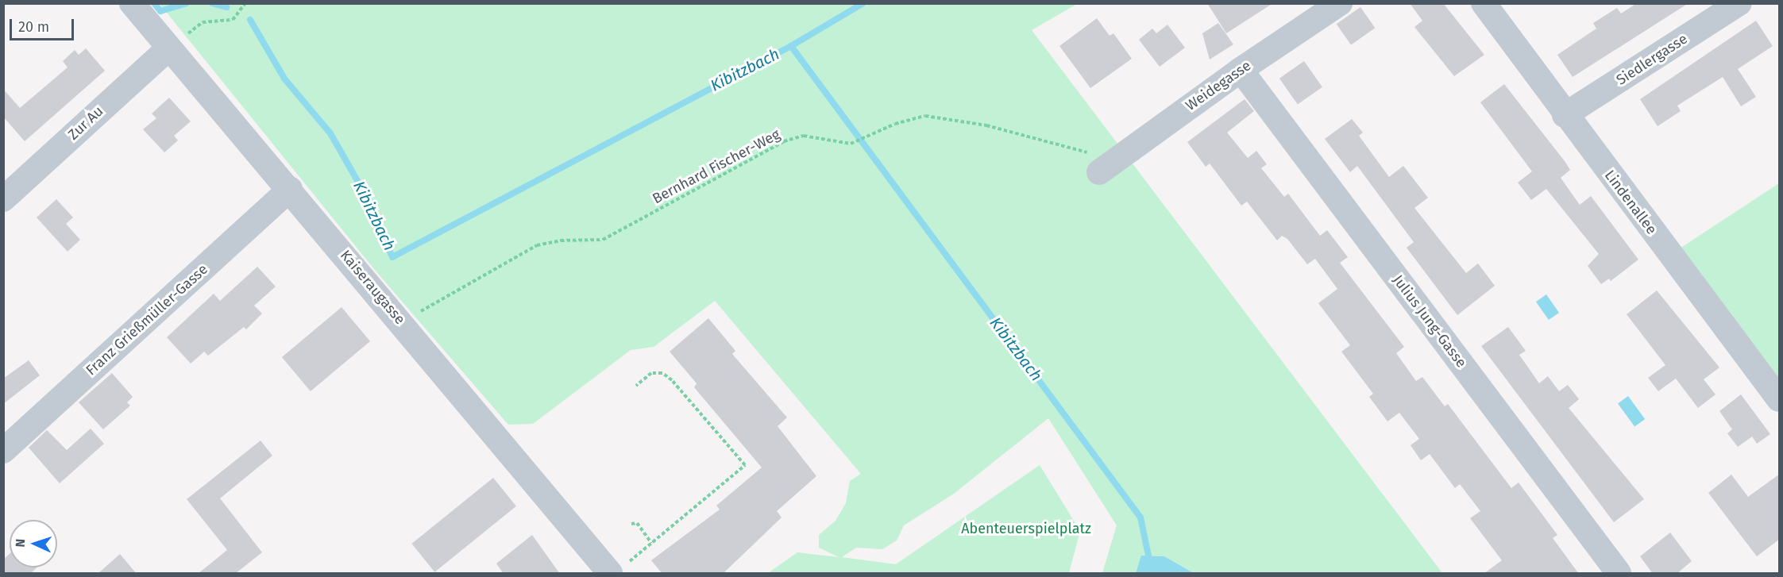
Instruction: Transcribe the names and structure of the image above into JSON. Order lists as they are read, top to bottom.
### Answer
{
  "streets": {
    "street": [
      "Siedlergasse",
      "Weidegasse",
      "Zur Au",
      "Lindenallee",
      "Kaiseraugasse",
      "Franz Grießmüller-Gasse",
      "Julius Jung-Gasse"
    ],
    "path": ["Bernhard Fischer-Weg"]
  },
  "crossings": [
    ["Siedlergasse", "Lindenallee"],
    ["Weidegasse", "Bernhard Fischer-Weg"],
    ["Weidegasse", "Julius Jung-Gasse"],
    ["Zur Au", "Kaiseraugasse"],
    ["Bernhard Fischer-Weg", "Kaiseraugasse"],
    ["Kaiseraugasse", "Franz Grießmüller-Gasse"]
  ],
  "water": ["Kibitzbach"],
  "parks": ["Abenteuerspielplatz"],
  "scale_bar": "20 m",
  "north": "left"
}
